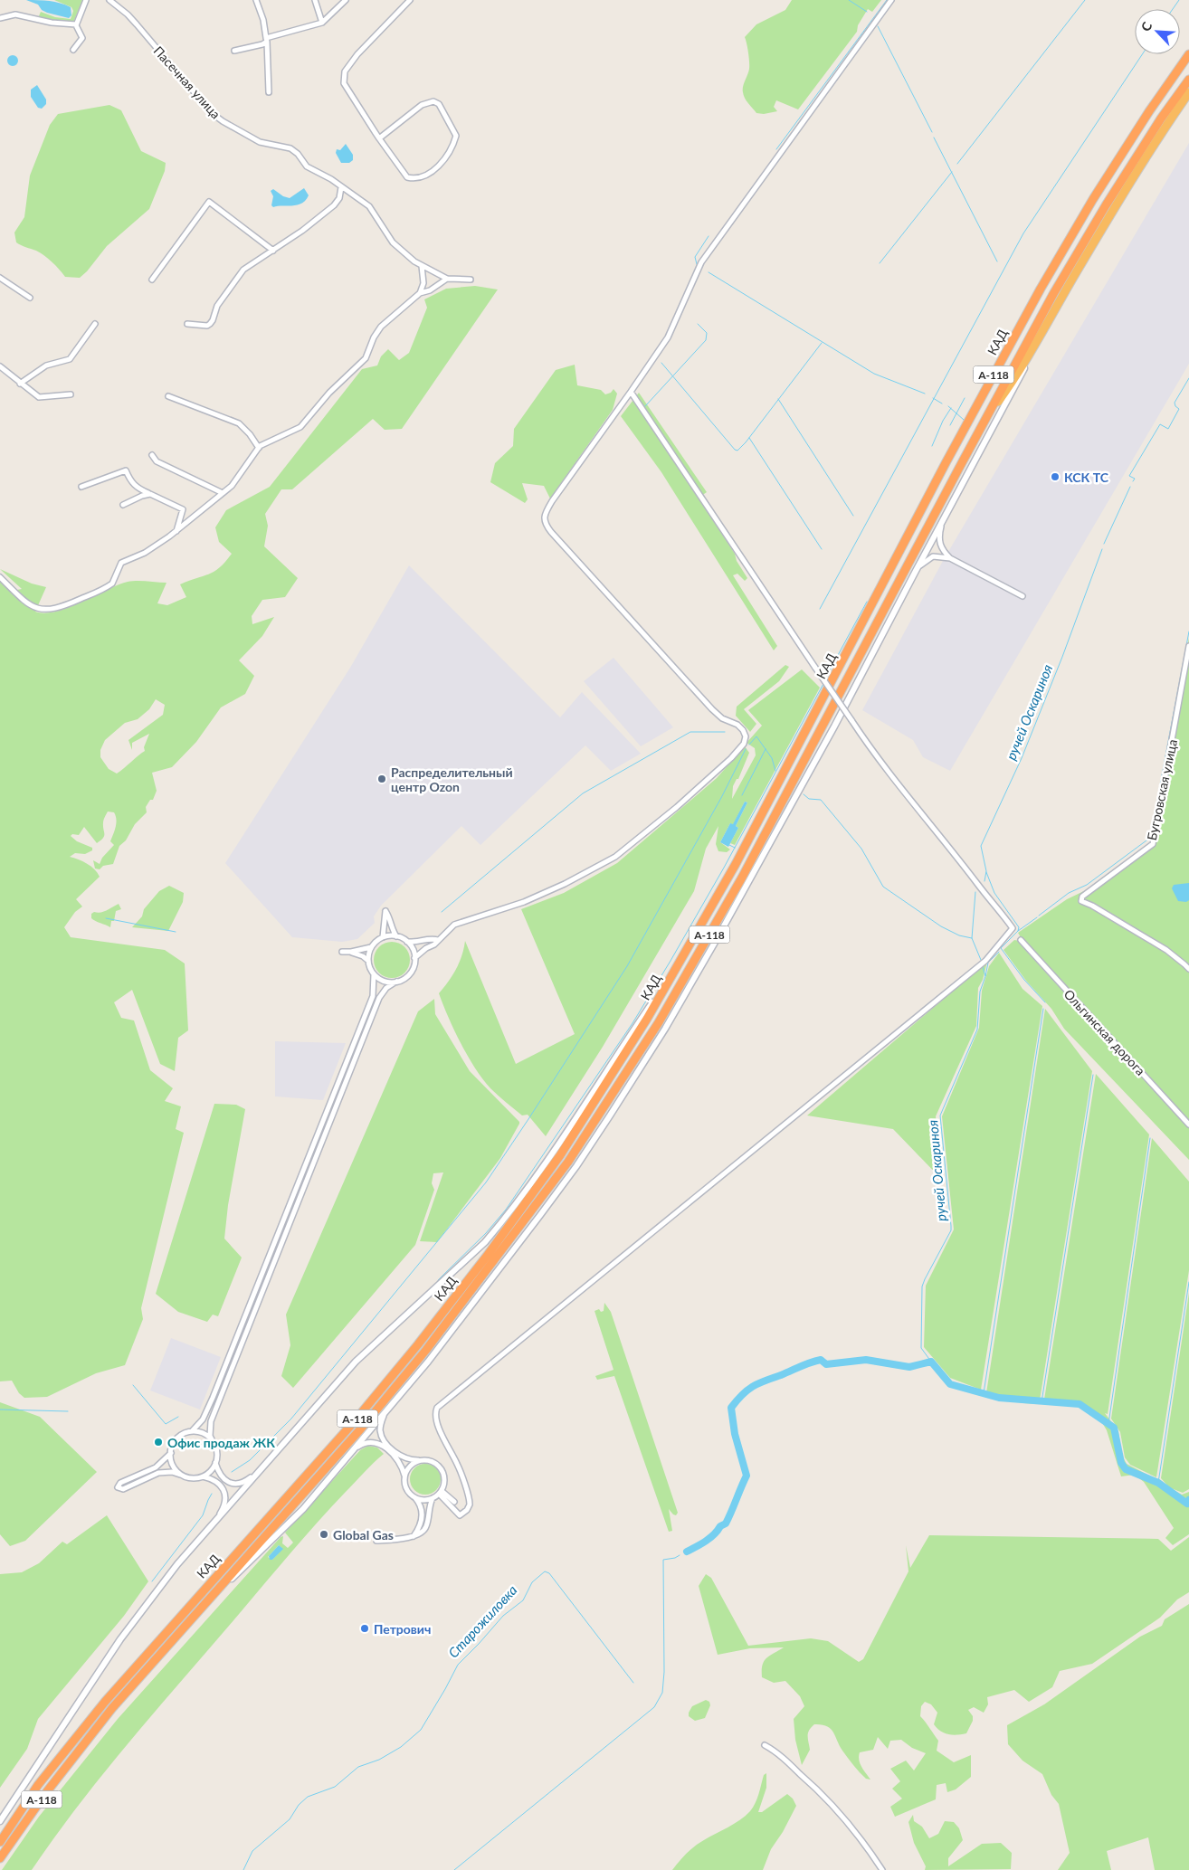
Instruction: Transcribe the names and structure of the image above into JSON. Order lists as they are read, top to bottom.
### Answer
{
  "streets": {
    "highway": ["КАД", "А-118"],
    "street": ["Пасечная улица", "Бугровская улица", "Ольгинская дорога"]
  },
  "water": ["ручей Оскариноя", "Старожиловка"],
  "places": [
    "КСК ТС",
    "Распределительный центр Ozon",
    "Офис продаж ЖК",
    "Global Gas",
    "Петрович"
  ],
  "north": "top left"
}
